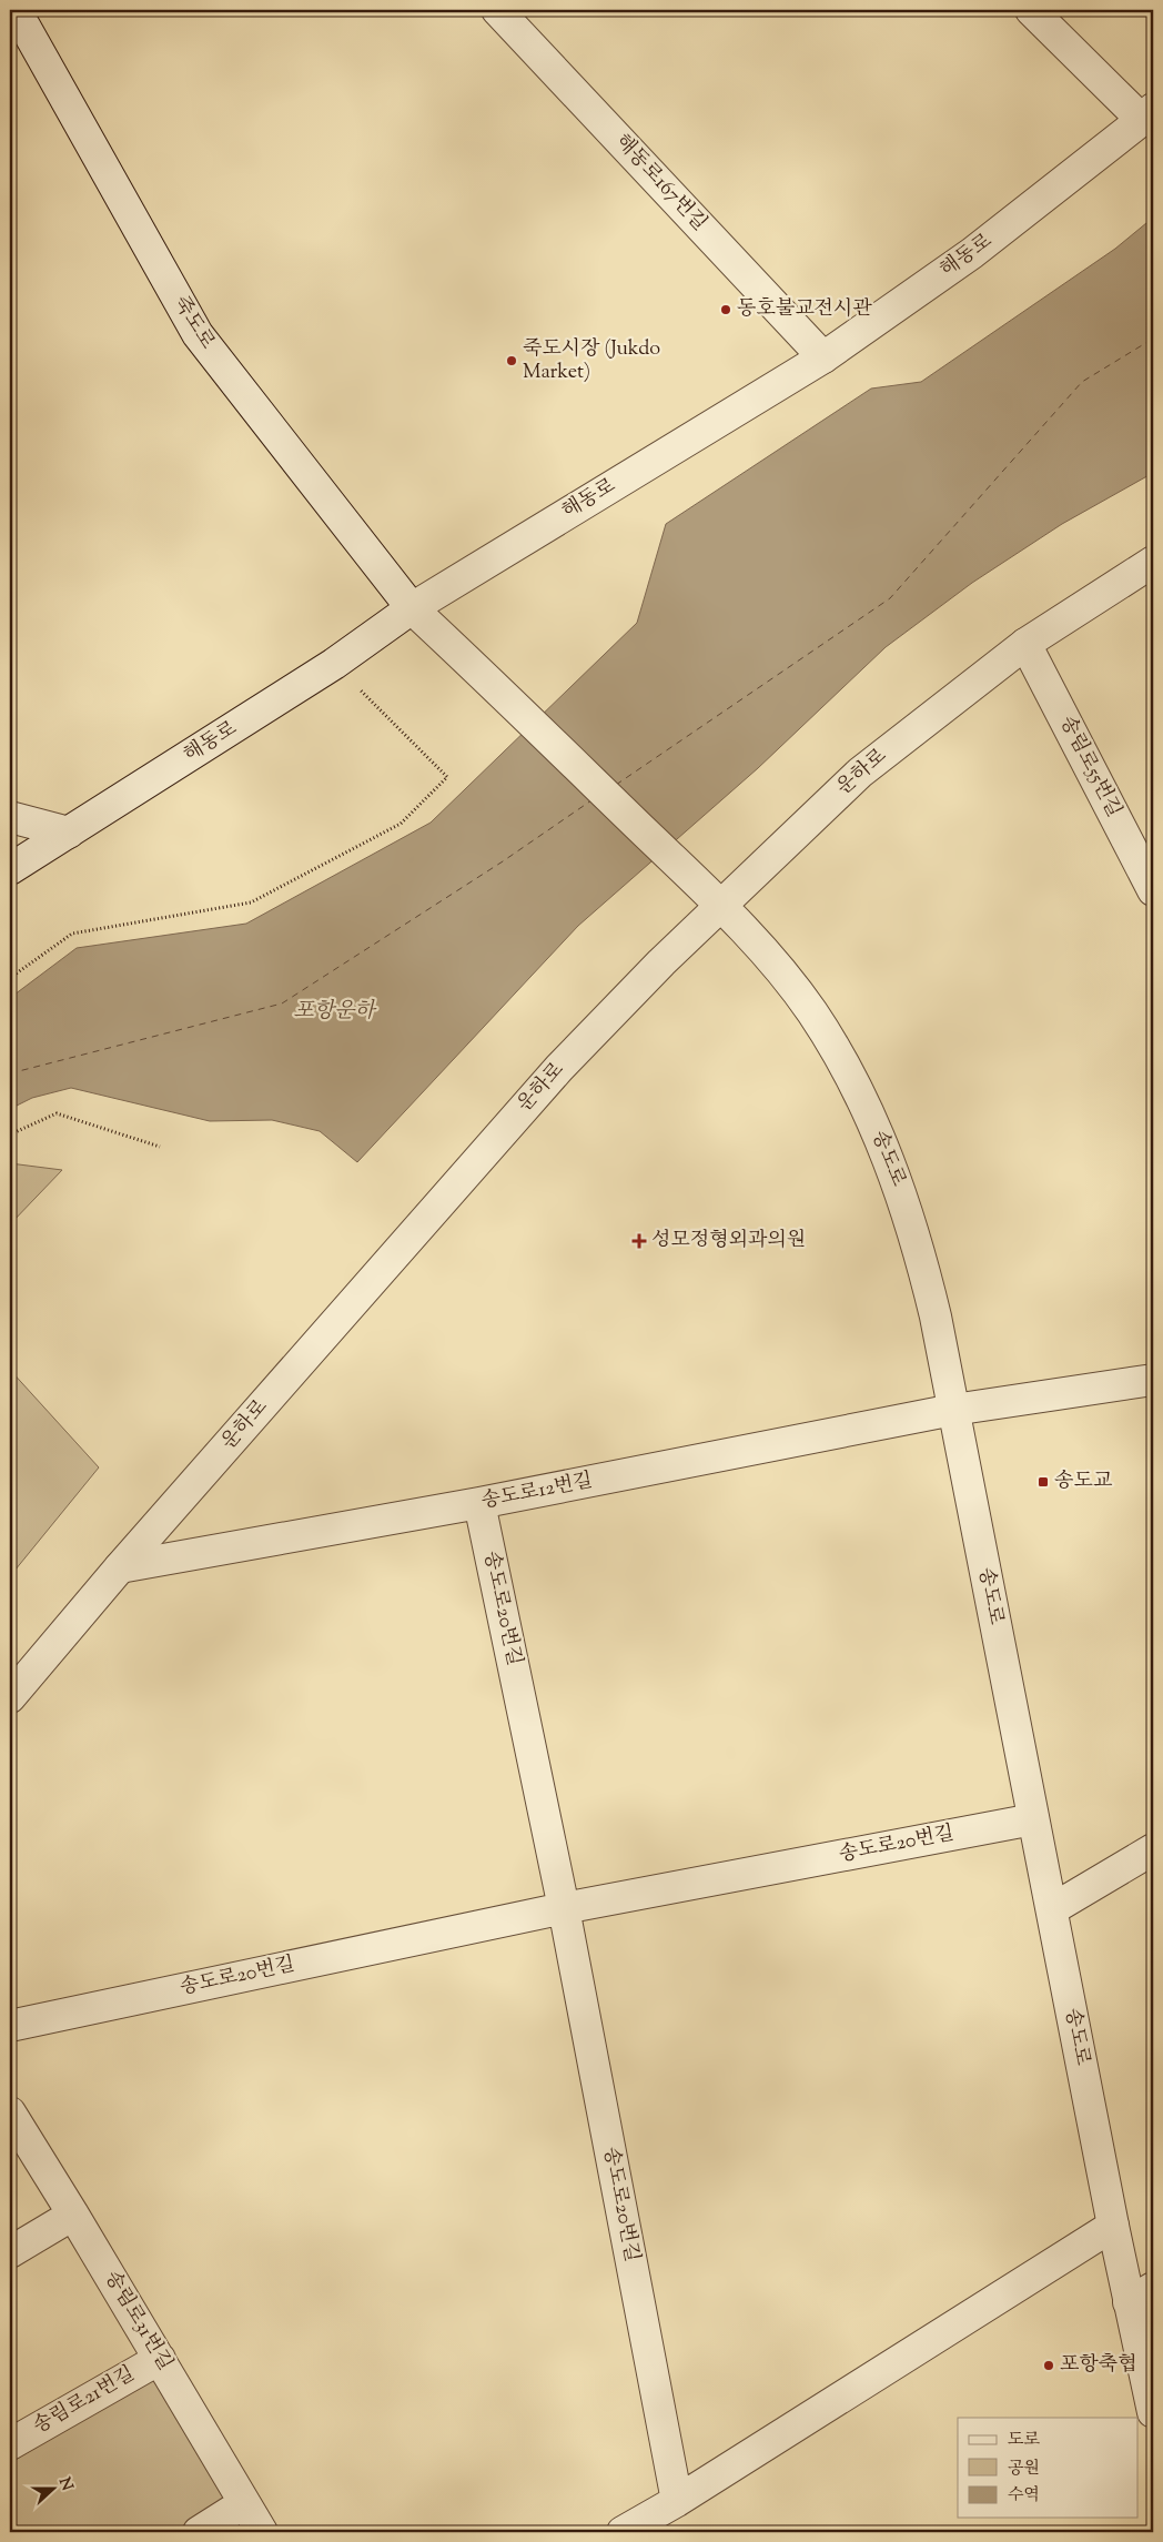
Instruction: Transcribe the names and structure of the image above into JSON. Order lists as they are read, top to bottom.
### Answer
{
  "streets": {
    "street": [
      "해동로167번길",
      "해동로",
      "죽도로",
      "송림로55번길",
      "운하로",
      "송도로",
      "송도로12번길",
      "송도로20번길",
      "송림로31번길",
      "송림로21번길"
    ]
  },
  "crossings": [
    ["해동로167번길", "해동로"],
    ["해동로", "죽도로"],
    ["해동로", "송도로"],
    ["죽도로", "송도로"],
    ["송림로55번길", "운하로"],
    ["운하로", "송도로"],
    ["운하로", "송도로12번길"],
    ["송도로", "송도로12번길"],
    ["송도로", "송도로20번길"],
    ["송도로12번길", "송도로20번길"],
    ["송림로31번길", "송림로21번길"]
  ],
  "water": ["포항운하"],
  "places": {
    "other": ["동호불교전시관", "죽도시장 (Jukdo Market)", "포항축협"],
    "health": ["성모정형외과의원"],
    "transit": ["송도교"]
  },
  "legend": ["도로", "공원", "수역"],
  "north": "right"
}
